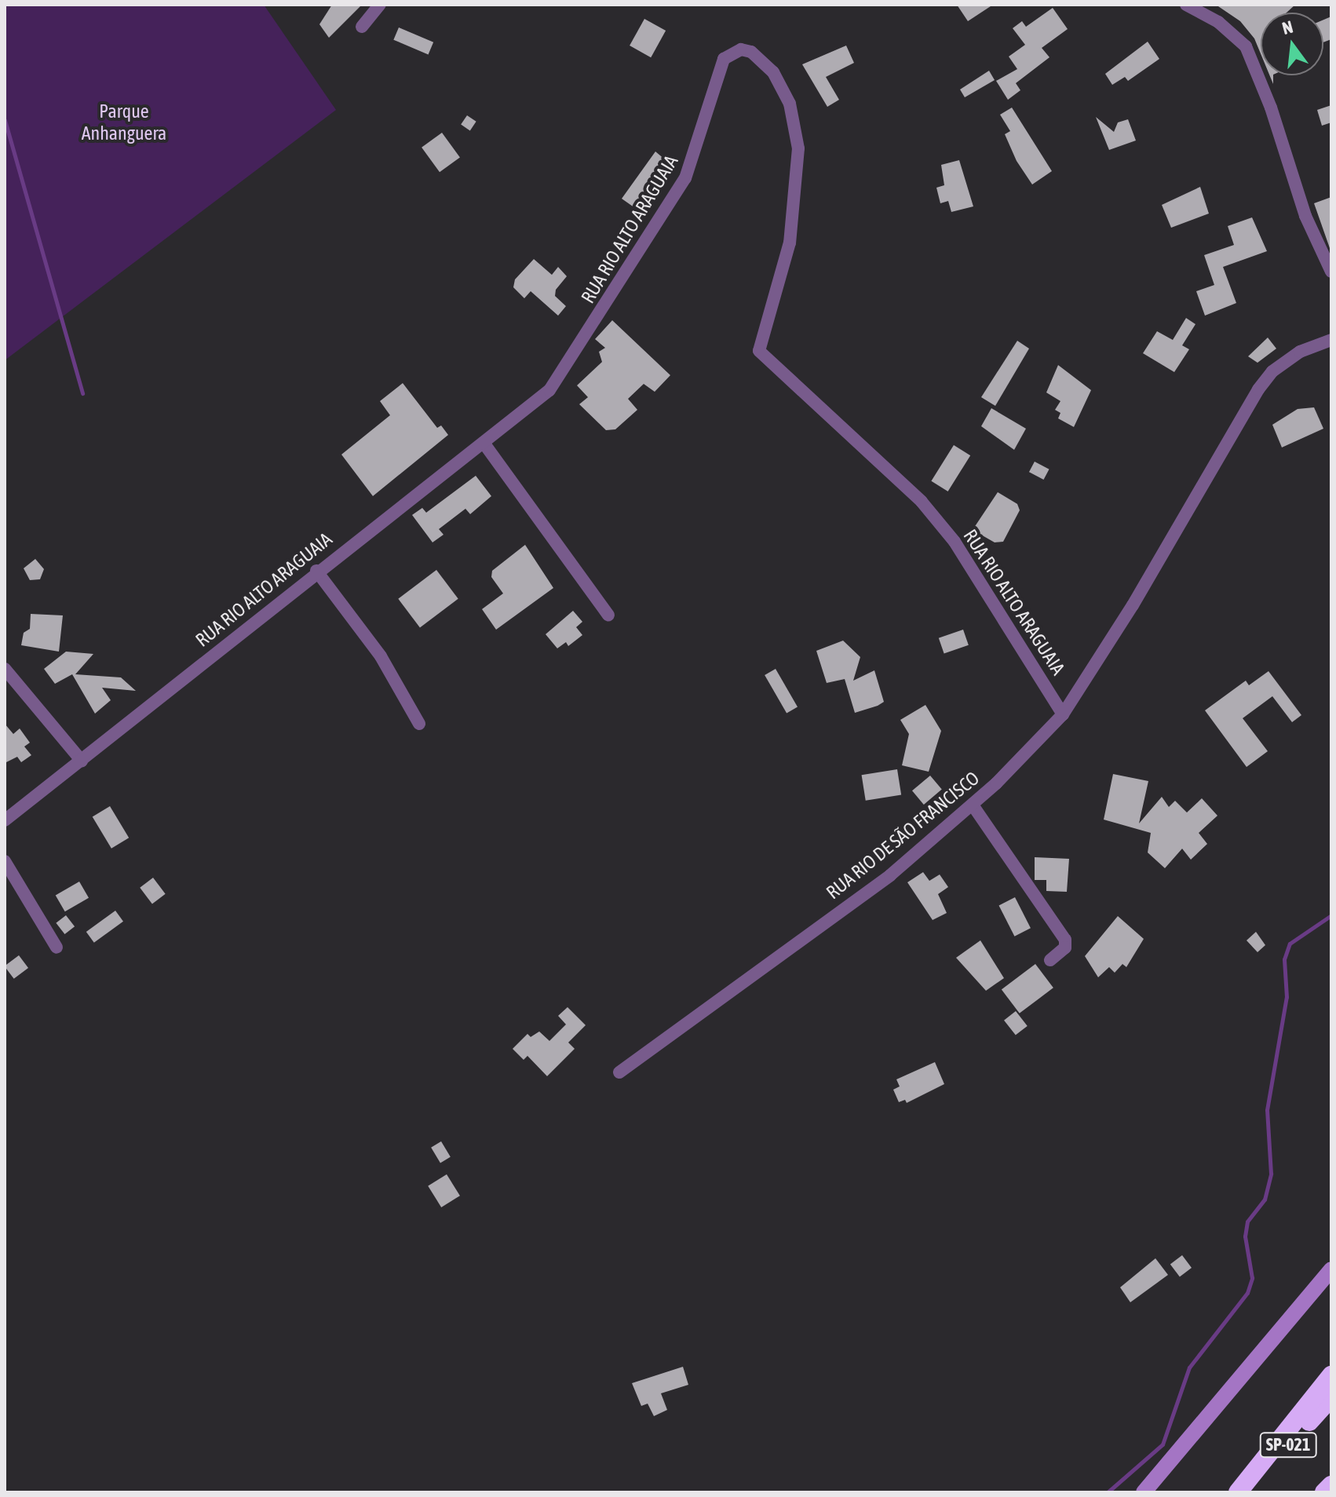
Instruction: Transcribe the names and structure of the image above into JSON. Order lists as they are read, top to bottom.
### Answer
{
  "streets": {
    "highway": ["SP-021"],
    "street": ["RUA RIO ALTO ARAGUAIA", "RUA RIO DE SÃO FRANCISCO"]
  },
  "crossings": [
    ["RUA RIO ALTO ARAGUAIA", "RUA RIO DE SÃO FRANCISCO"]
  ],
  "parks": ["Parque Anhanguera"],
  "north": "top"
}
